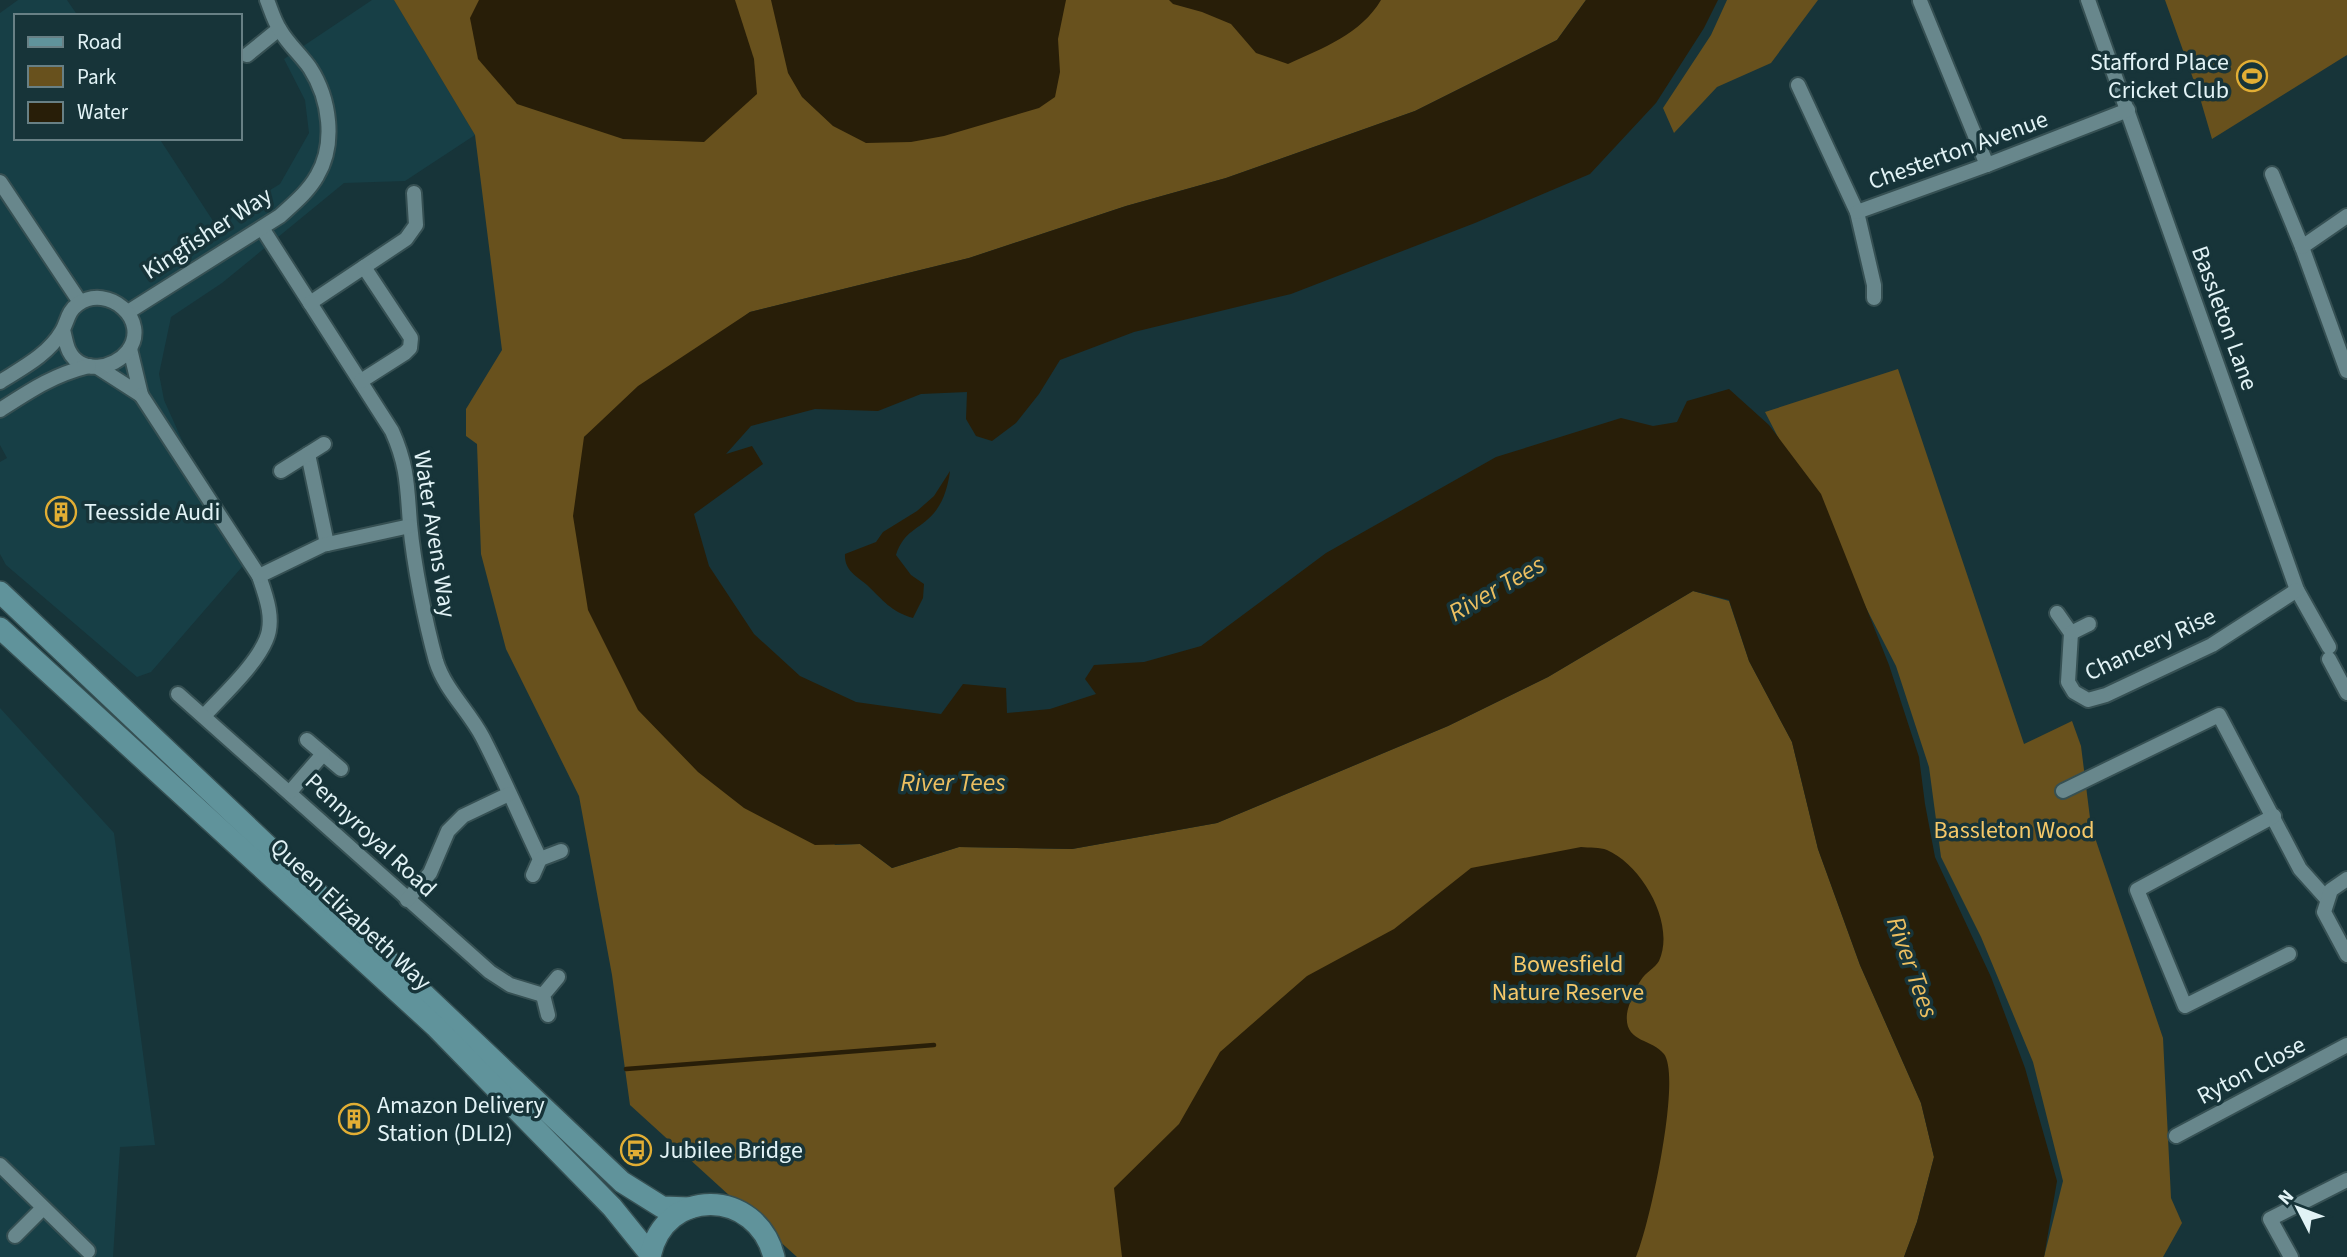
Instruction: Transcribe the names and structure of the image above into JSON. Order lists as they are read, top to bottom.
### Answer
{
  "streets": {
    "street": [
      "Chesterton Avenue",
      "Kingfisher Way",
      "Bassleton Lane",
      "Water Avens Way",
      "Chancery Rise",
      "Pennyroyal Road",
      "Queen Elizabeth Way",
      "Ryton Close"
    ]
  },
  "crossings": [
    ["Chesterton Avenue", "Bassleton Lane"],
    ["Kingfisher Way", "Water Avens Way"],
    ["Bassleton Lane", "Chancery Rise"]
  ],
  "water": ["River Tees"],
  "parks": ["Bassleton Wood", "Bowesfield Nature Reserve"],
  "places": {
    "sports": ["Stafford Place Cricket Club"],
    "building": ["Teesside Audi", "Amazon Delivery Station (DLI2)"],
    "bus stop": ["Jubilee Bridge"]
  },
  "legend": ["Road", "Park", "Water"],
  "north": "top left"
}
